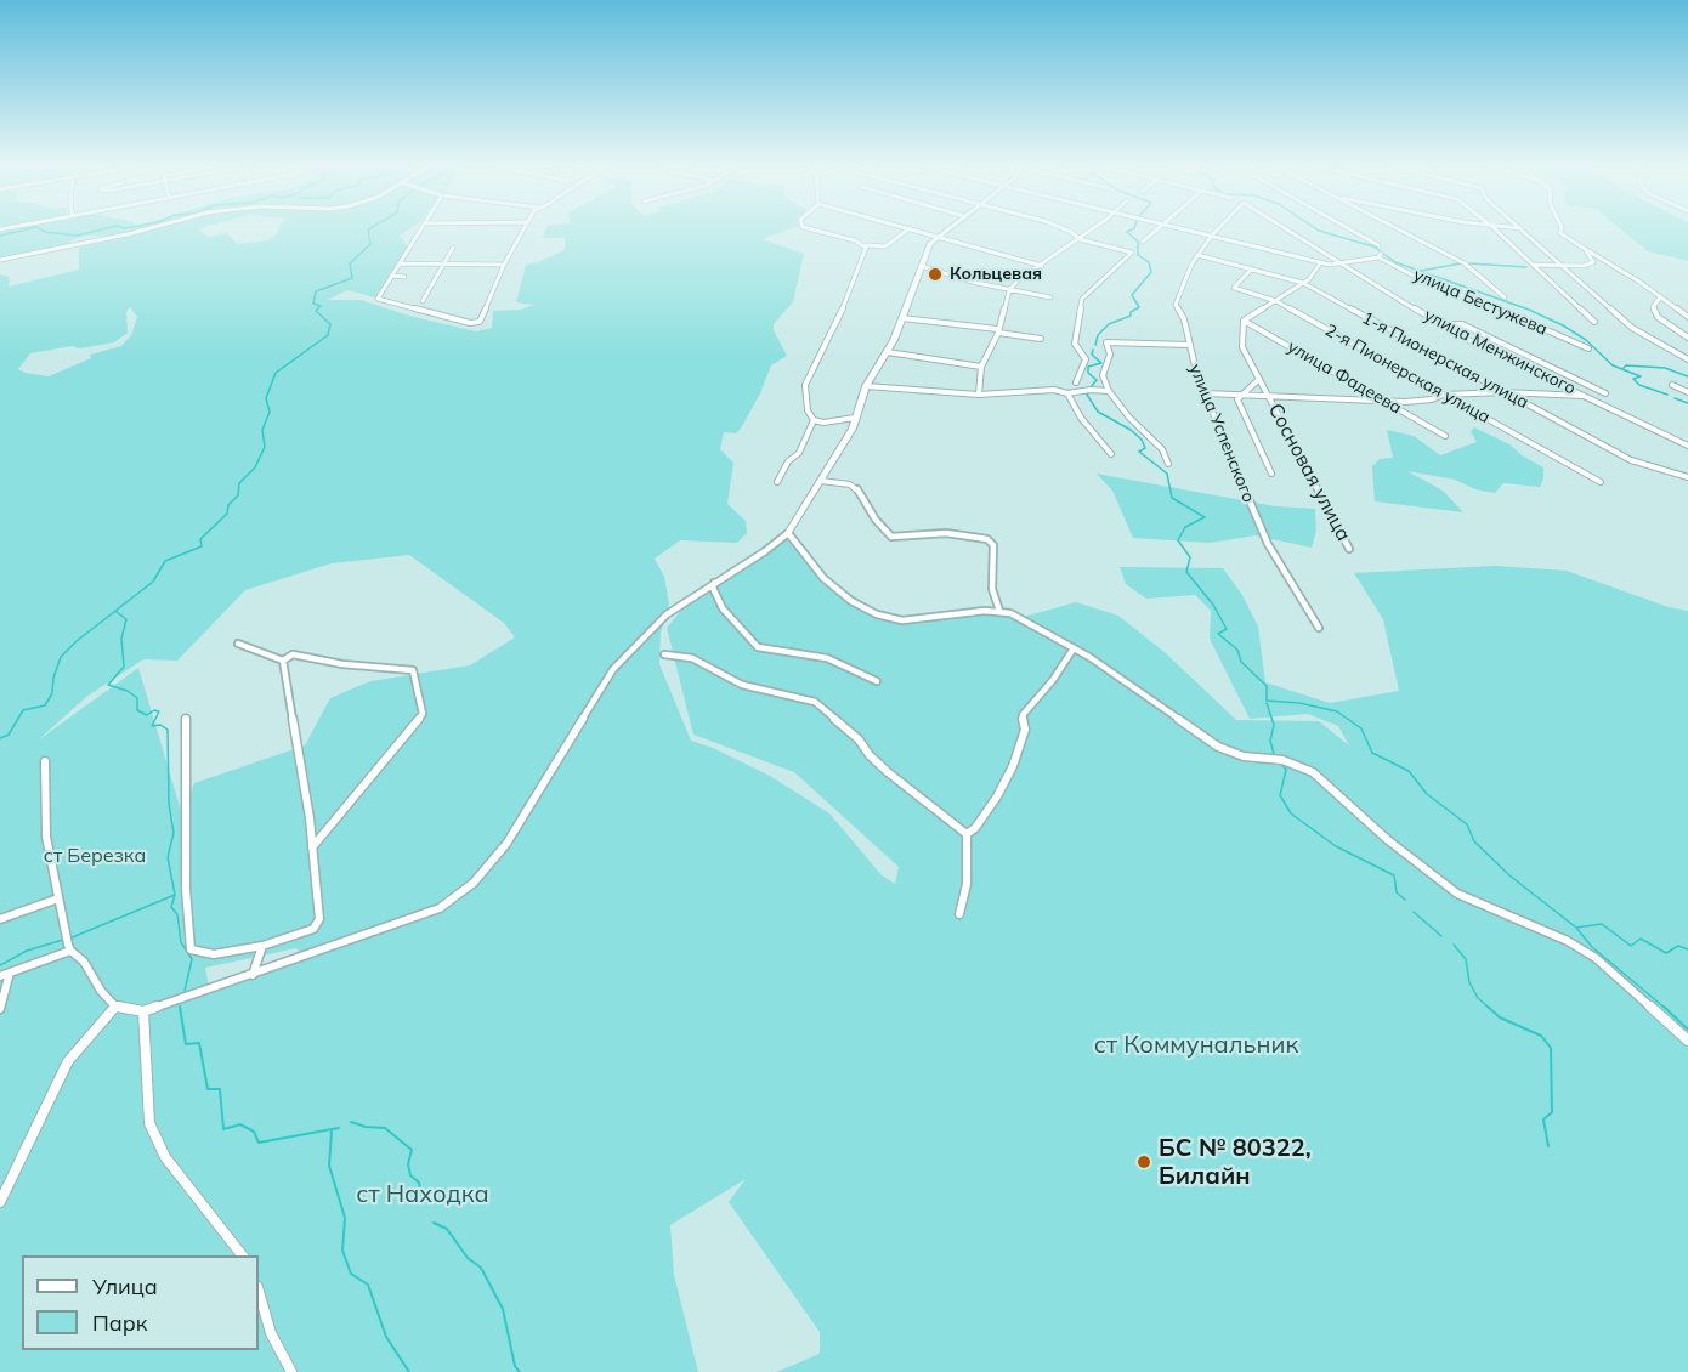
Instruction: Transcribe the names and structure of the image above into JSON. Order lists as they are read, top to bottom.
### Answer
{
  "streets": {
    "street": [
      "улица Бестужева",
      "улица Менжинского",
      "1-я Пионерская улица",
      "2-я Пионерская улица",
      "улица Фадеева",
      "улица Успенского",
      "Сосновая улица"
    ]
  },
  "crossings": [
    ["улица Бестужева", "улица Менжинского"],
    ["улица Менжинского", "Сосновая улица"],
    ["1-я Пионерская улица", "2-я Пионерская улица"],
    ["1-я Пионерская улица", "улица Успенского"],
    ["1-я Пионерская улица", "Сосновая улица"],
    ["2-я Пионерская улица", "Сосновая улица"],
    ["улица Фадеева", "Сосновая улица"],
    ["улица Успенского", "Сосновая улица"]
  ],
  "parks": ["ст Березка", "ст Коммунальник", "ст Находка"],
  "places": ["Кольцевая", "БС № 80322, Билайн"],
  "legend": ["Улица", "Парк"]
}
